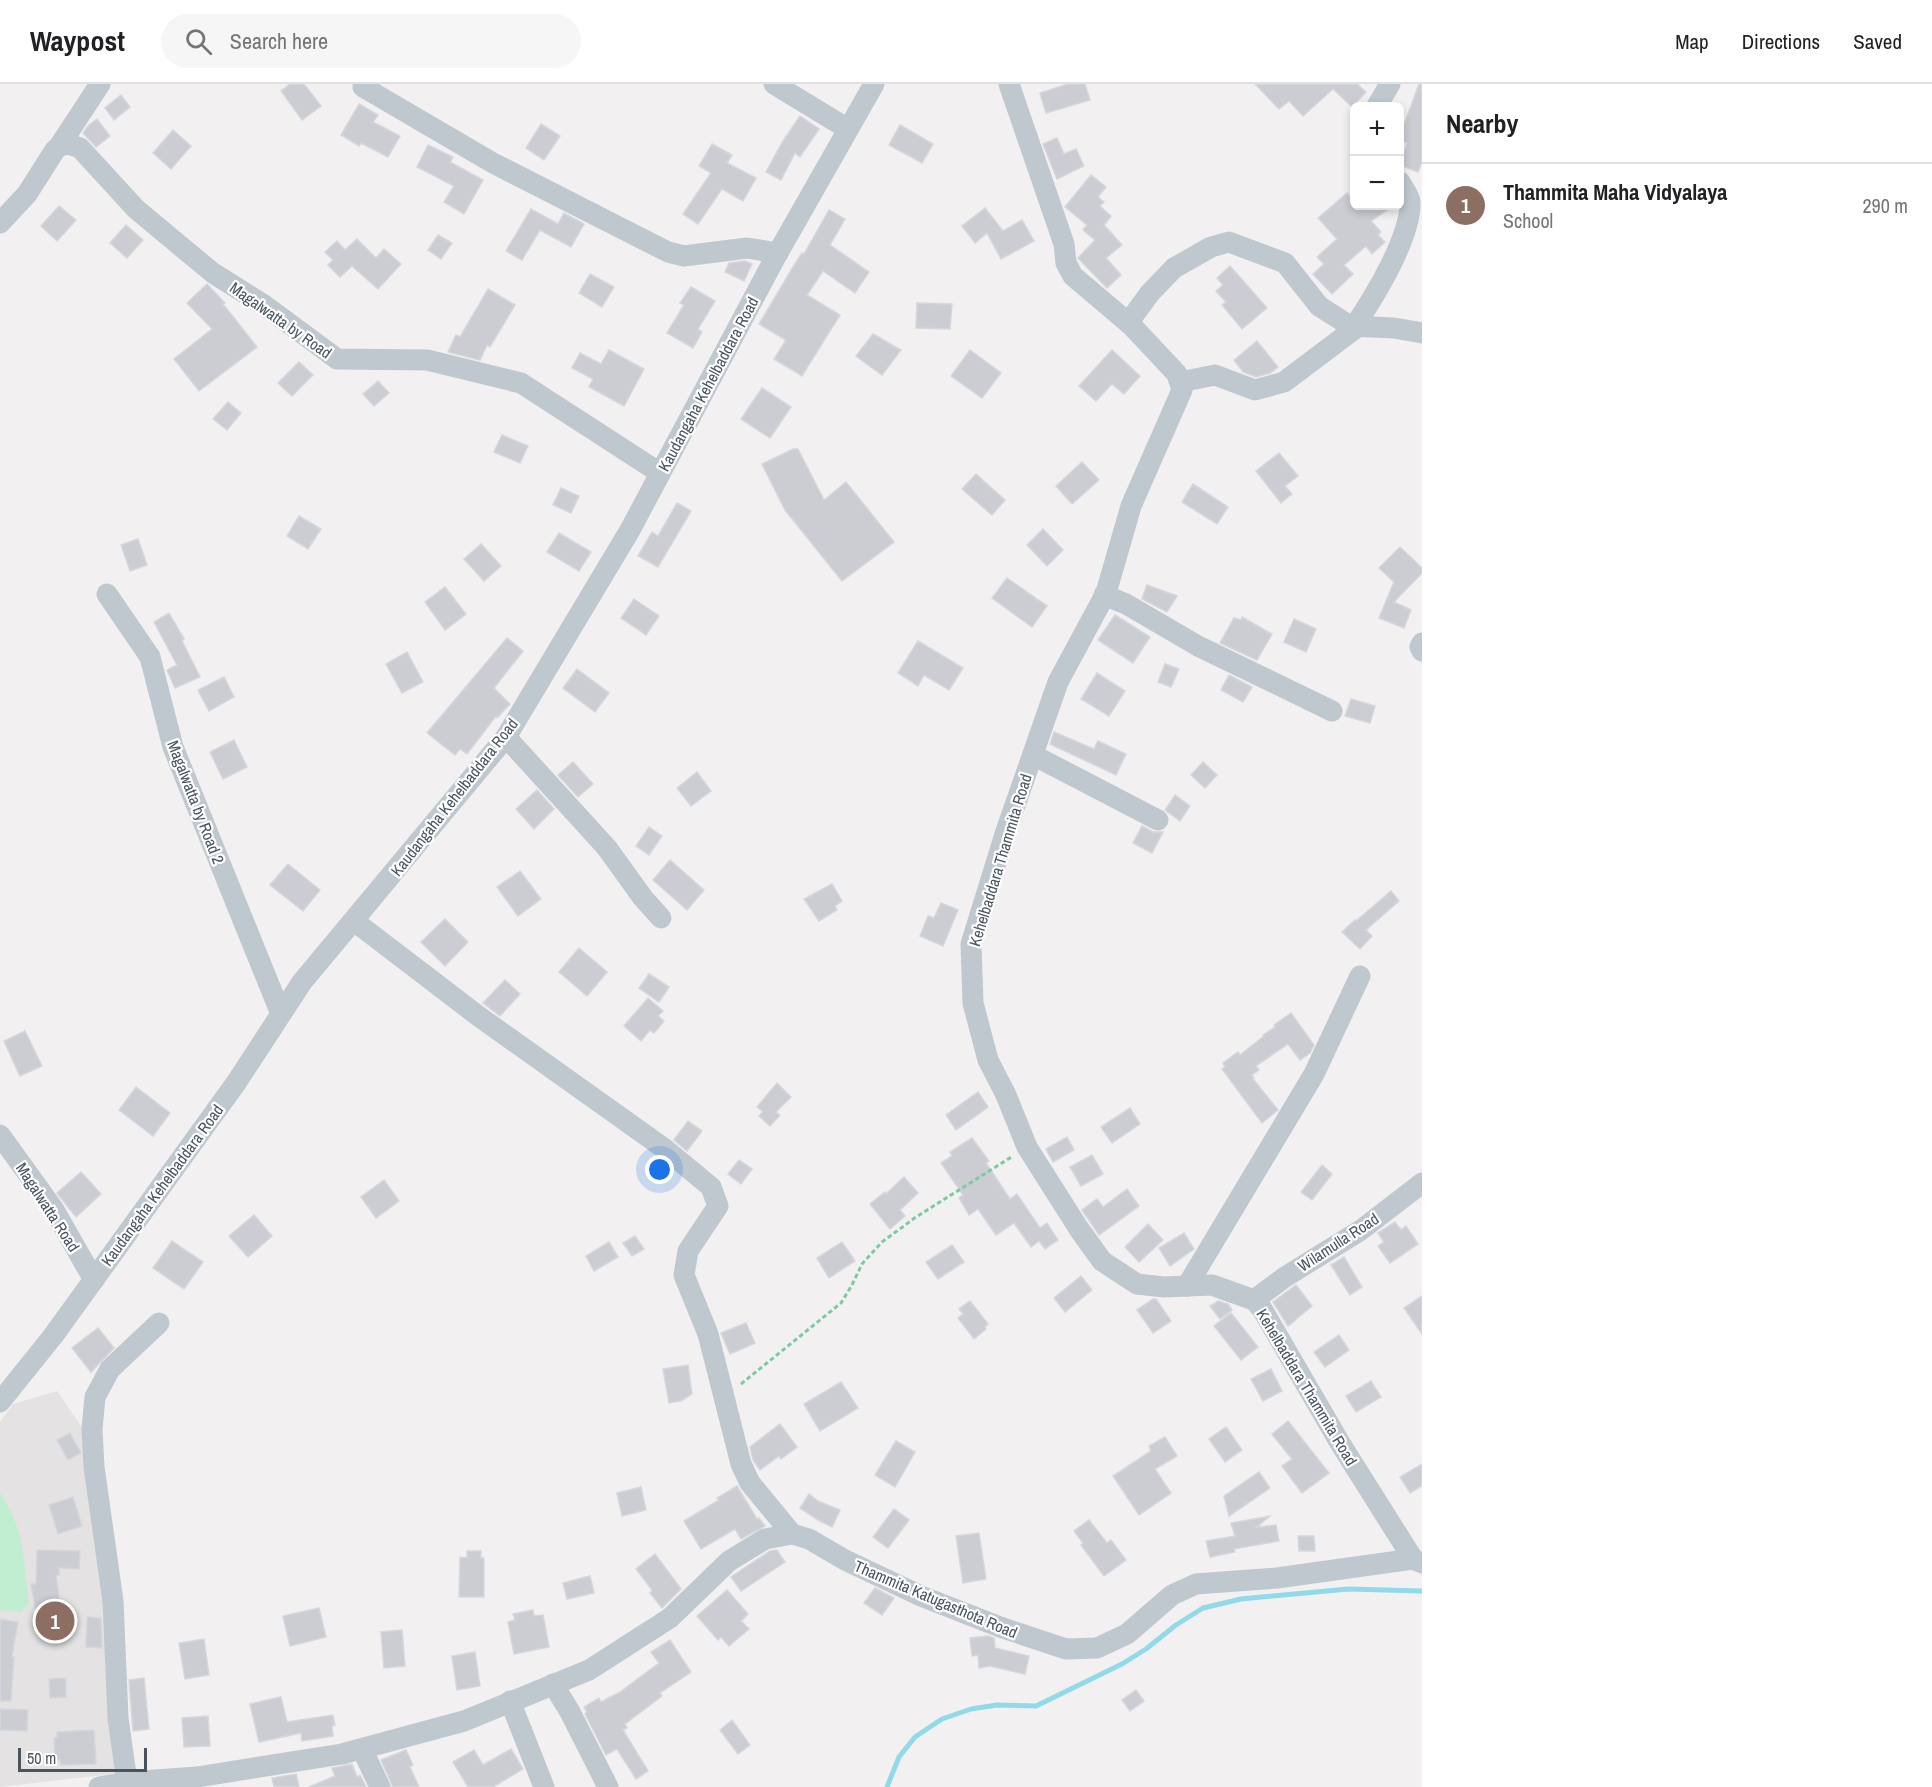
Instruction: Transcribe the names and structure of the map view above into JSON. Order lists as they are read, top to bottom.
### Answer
{
  "streets": {
    "street": [
      "Magalwatta by Road",
      "Kaudangaha Kehelbaddara Road",
      "Magalwatta by Road 2",
      "Kehelbaddara Thammita Road",
      "Magalwatta Road",
      "Wilamulla Road",
      "Thammita Katugasthota Road"
    ]
  },
  "crossings": [
    ["Magalwatta by Road", "Kaudangaha Kehelbaddara Road"],
    ["Kaudangaha Kehelbaddara Road", "Magalwatta by Road 2"],
    ["Kaudangaha Kehelbaddara Road", "Magalwatta Road"],
    ["Kehelbaddara Thammita Road", "Wilamulla Road"],
    ["Kehelbaddara Thammita Road", "Thammita Katugasthota Road"]
  ],
  "scale_bar": "50 m",
  "page": {
    "header": "Waypost",
    "search": "Search here",
    "nav": ["Map", "Directions", "Saved"],
    "heading": "Nearby",
    "map_buttons": ["+", "−"],
    "list": [
      {
        "mark": "1",
        "name": "Thammita Maha Vidyalaya",
        "note": "School",
        "value": "290 m"
      }
    ],
    "pins": "1",
    "scale": "50 m"
  }
}
